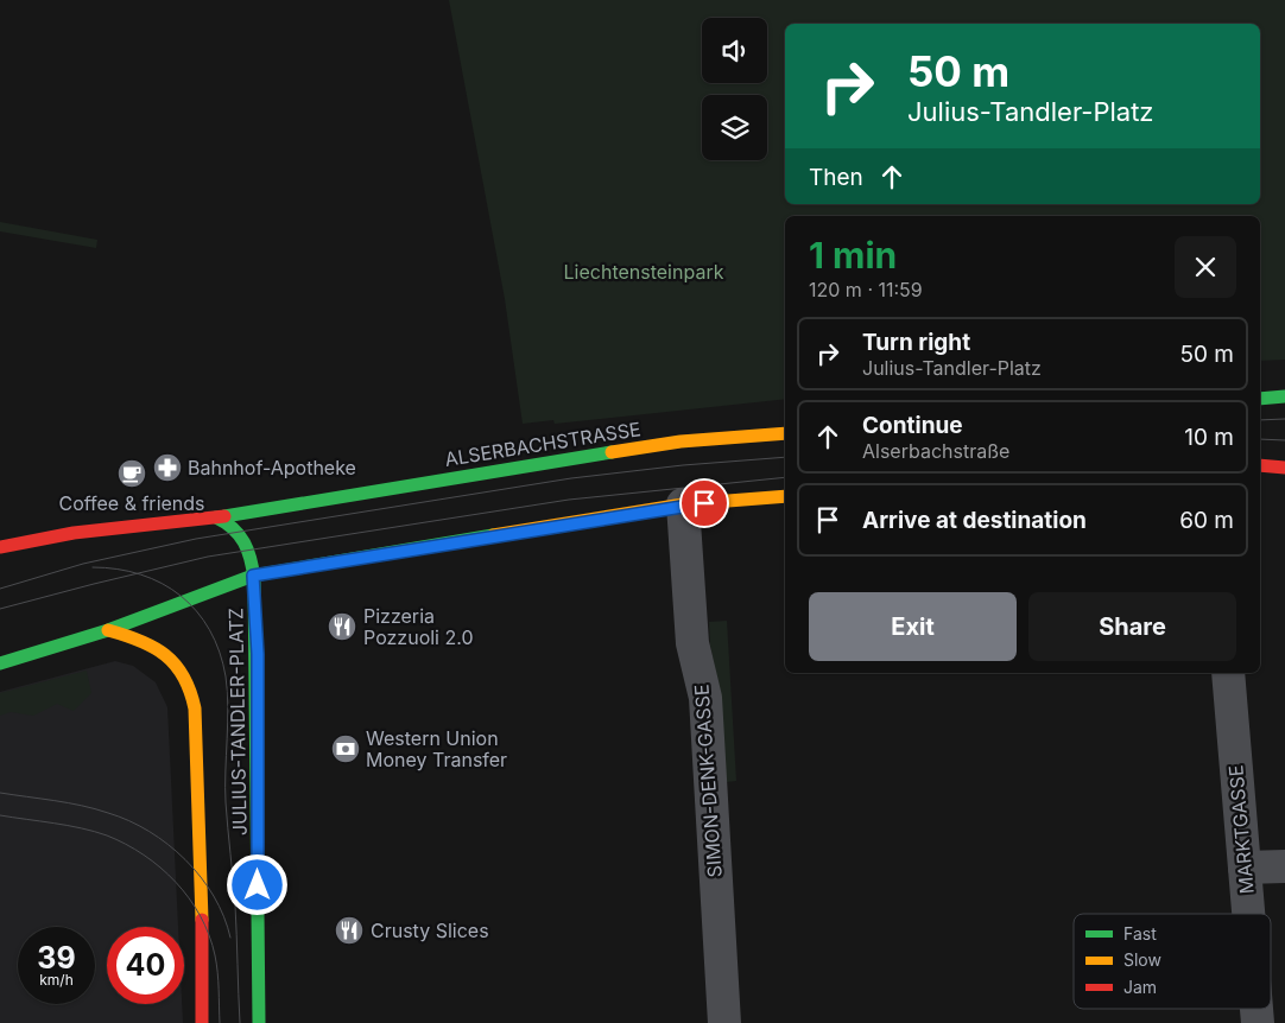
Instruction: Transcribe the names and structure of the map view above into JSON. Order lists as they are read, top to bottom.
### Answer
{
  "streets": {
    "main road": ["ALSERBACHSTRASSE", "JULIUS-TANDLER-PLATZ"],
    "street": ["SIMON-DENK-GASSE", "MARKTGASSE"]
  },
  "crossings": [
    ["JULIUS-TANDLER-PLATZ", "SIMON-DENK-GASSE"]
  ],
  "parks": ["Liechtensteinpark"],
  "places": {
    "pharmacy": ["Bahnhof-Apotheke"],
    "cafe": ["Coffee & friends"],
    "restaurant": ["Pizzeria Pozzuoli 2.0", "Crusty Slices"],
    "bank": ["Western Union Money Transfer"]
  },
  "legend": ["Fast", "Slow", "Jam"],
  "page": {
    "turn": ["50 m", "Julius-Tandler-Platz"],
    "then": "Then",
    "heading": ["1 min", "120 m · 11:59"],
    "list": [
      {
        "name": "Turn right",
        "note": "Julius-Tandler-Platz",
        "value": "50 m"
      },
      {
        "name": "Continue",
        "note": "Alserbachstraße",
        "value": "10 m"
      },
      {
        "name": "Arrive at destination",
        "value": "60 m"
      }
    ],
    "buttons": ["Exit", "Share"],
    "speed": "39 km/h",
    "limit": "40"
  }
}
